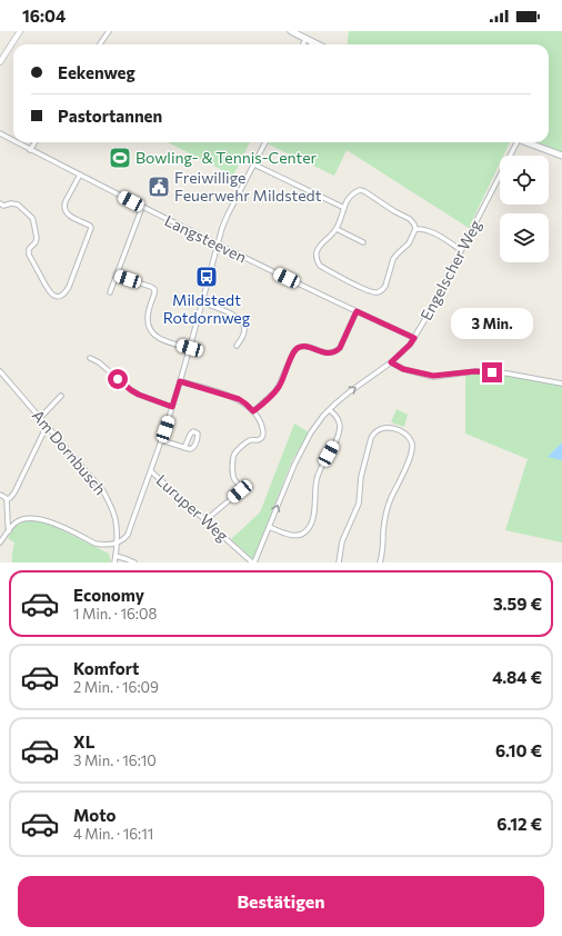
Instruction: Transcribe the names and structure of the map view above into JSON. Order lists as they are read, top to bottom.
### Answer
{
  "streets": {
    "street": [
      "Langsteeven",
      "Engelscher Weg",
      "Am Dornbusch",
      "Luruper Weg"
    ]
  },
  "crossings": [
    ["Langsteeven", "Engelscher Weg"],
    ["Engelscher Weg", "Luruper Weg"]
  ],
  "one_way": ["Engelscher Weg"],
  "places": {
    "sports": ["Bowling- & Tennis-Center"],
    "public building": ["Freiwillige Feuerwehr Mildstedt"],
    "bus stop": ["Mildstedt Rotdornweg"]
  },
  "page": {
    "status": "16:04",
    "banner": ["Eekenweg", "Pastortannen"],
    "bubble": "3 Min.",
    "list": [
      {
        "name": "Economy",
        "note": "1 Min. · 16:08",
        "value": "3.59 €"
      },
      {
        "name": "Komfort",
        "note": "2 Min. · 16:09",
        "value": "4.84 €"
      },
      {
        "name": "XL",
        "note": "3 Min. · 16:10",
        "value": "6.10 €"
      },
      {
        "name": "Moto",
        "note": "4 Min. · 16:11",
        "value": "6.12 €"
      }
    ],
    "buttons": "Bestätigen"
  }
}
